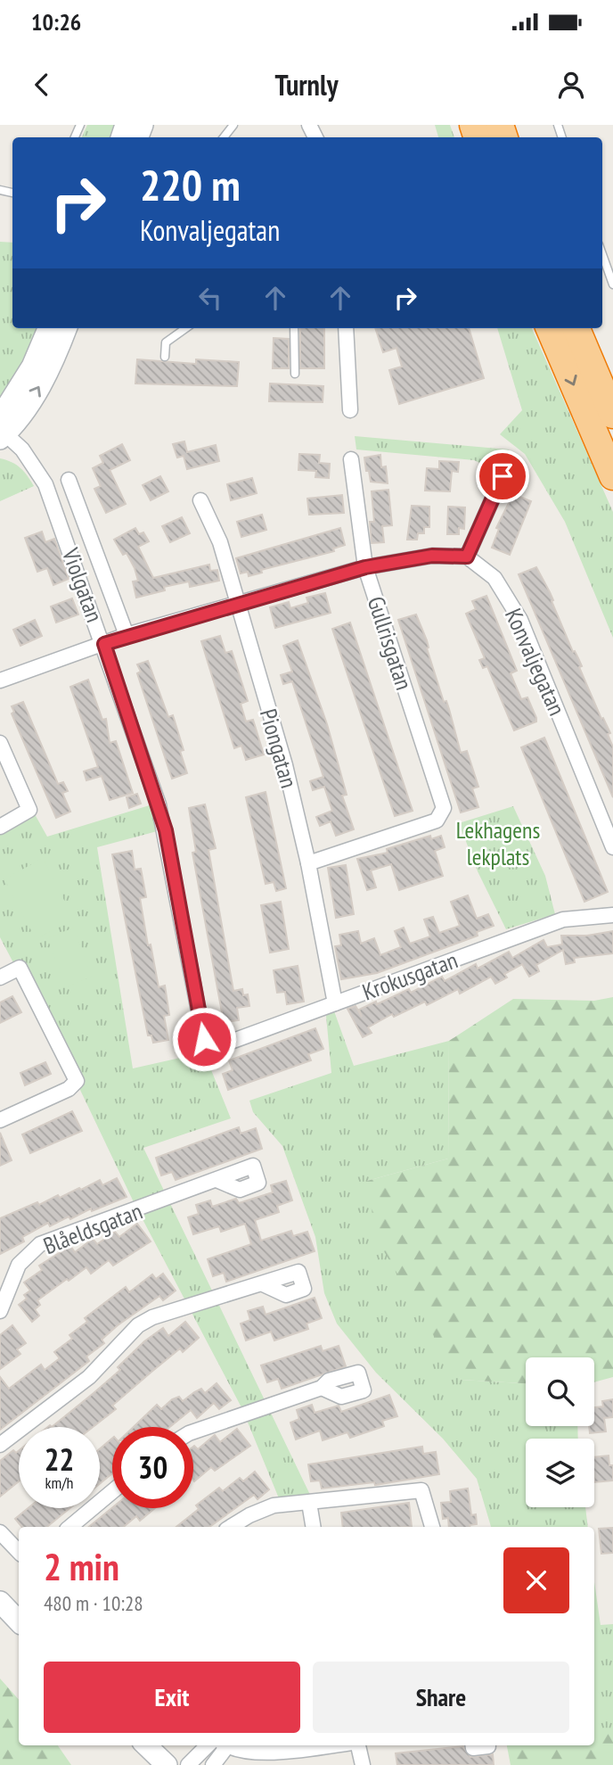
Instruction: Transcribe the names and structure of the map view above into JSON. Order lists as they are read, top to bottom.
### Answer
{
  "streets": {
    "street": [
      "Violgatan",
      "Gullrisgatan",
      "Konvaljegatan",
      "Piongatan",
      "Krokusgatan",
      "Blåeldsgatan"
    ]
  },
  "crossings": [
    ["Violgatan", "Krokusgatan"],
    ["Gullrisgatan", "Piongatan"],
    ["Piongatan", "Krokusgatan"]
  ],
  "parks": ["Lekhagens lekplats"],
  "page": {
    "status": "10:26",
    "header": "Turnly",
    "turn": ["220 m", "Konvaljegatan"],
    "speed": "22 km/h",
    "limit": "30",
    "heading": ["2 min", "480 m · 10:28"],
    "buttons": ["Exit", "Share"]
  }
}
